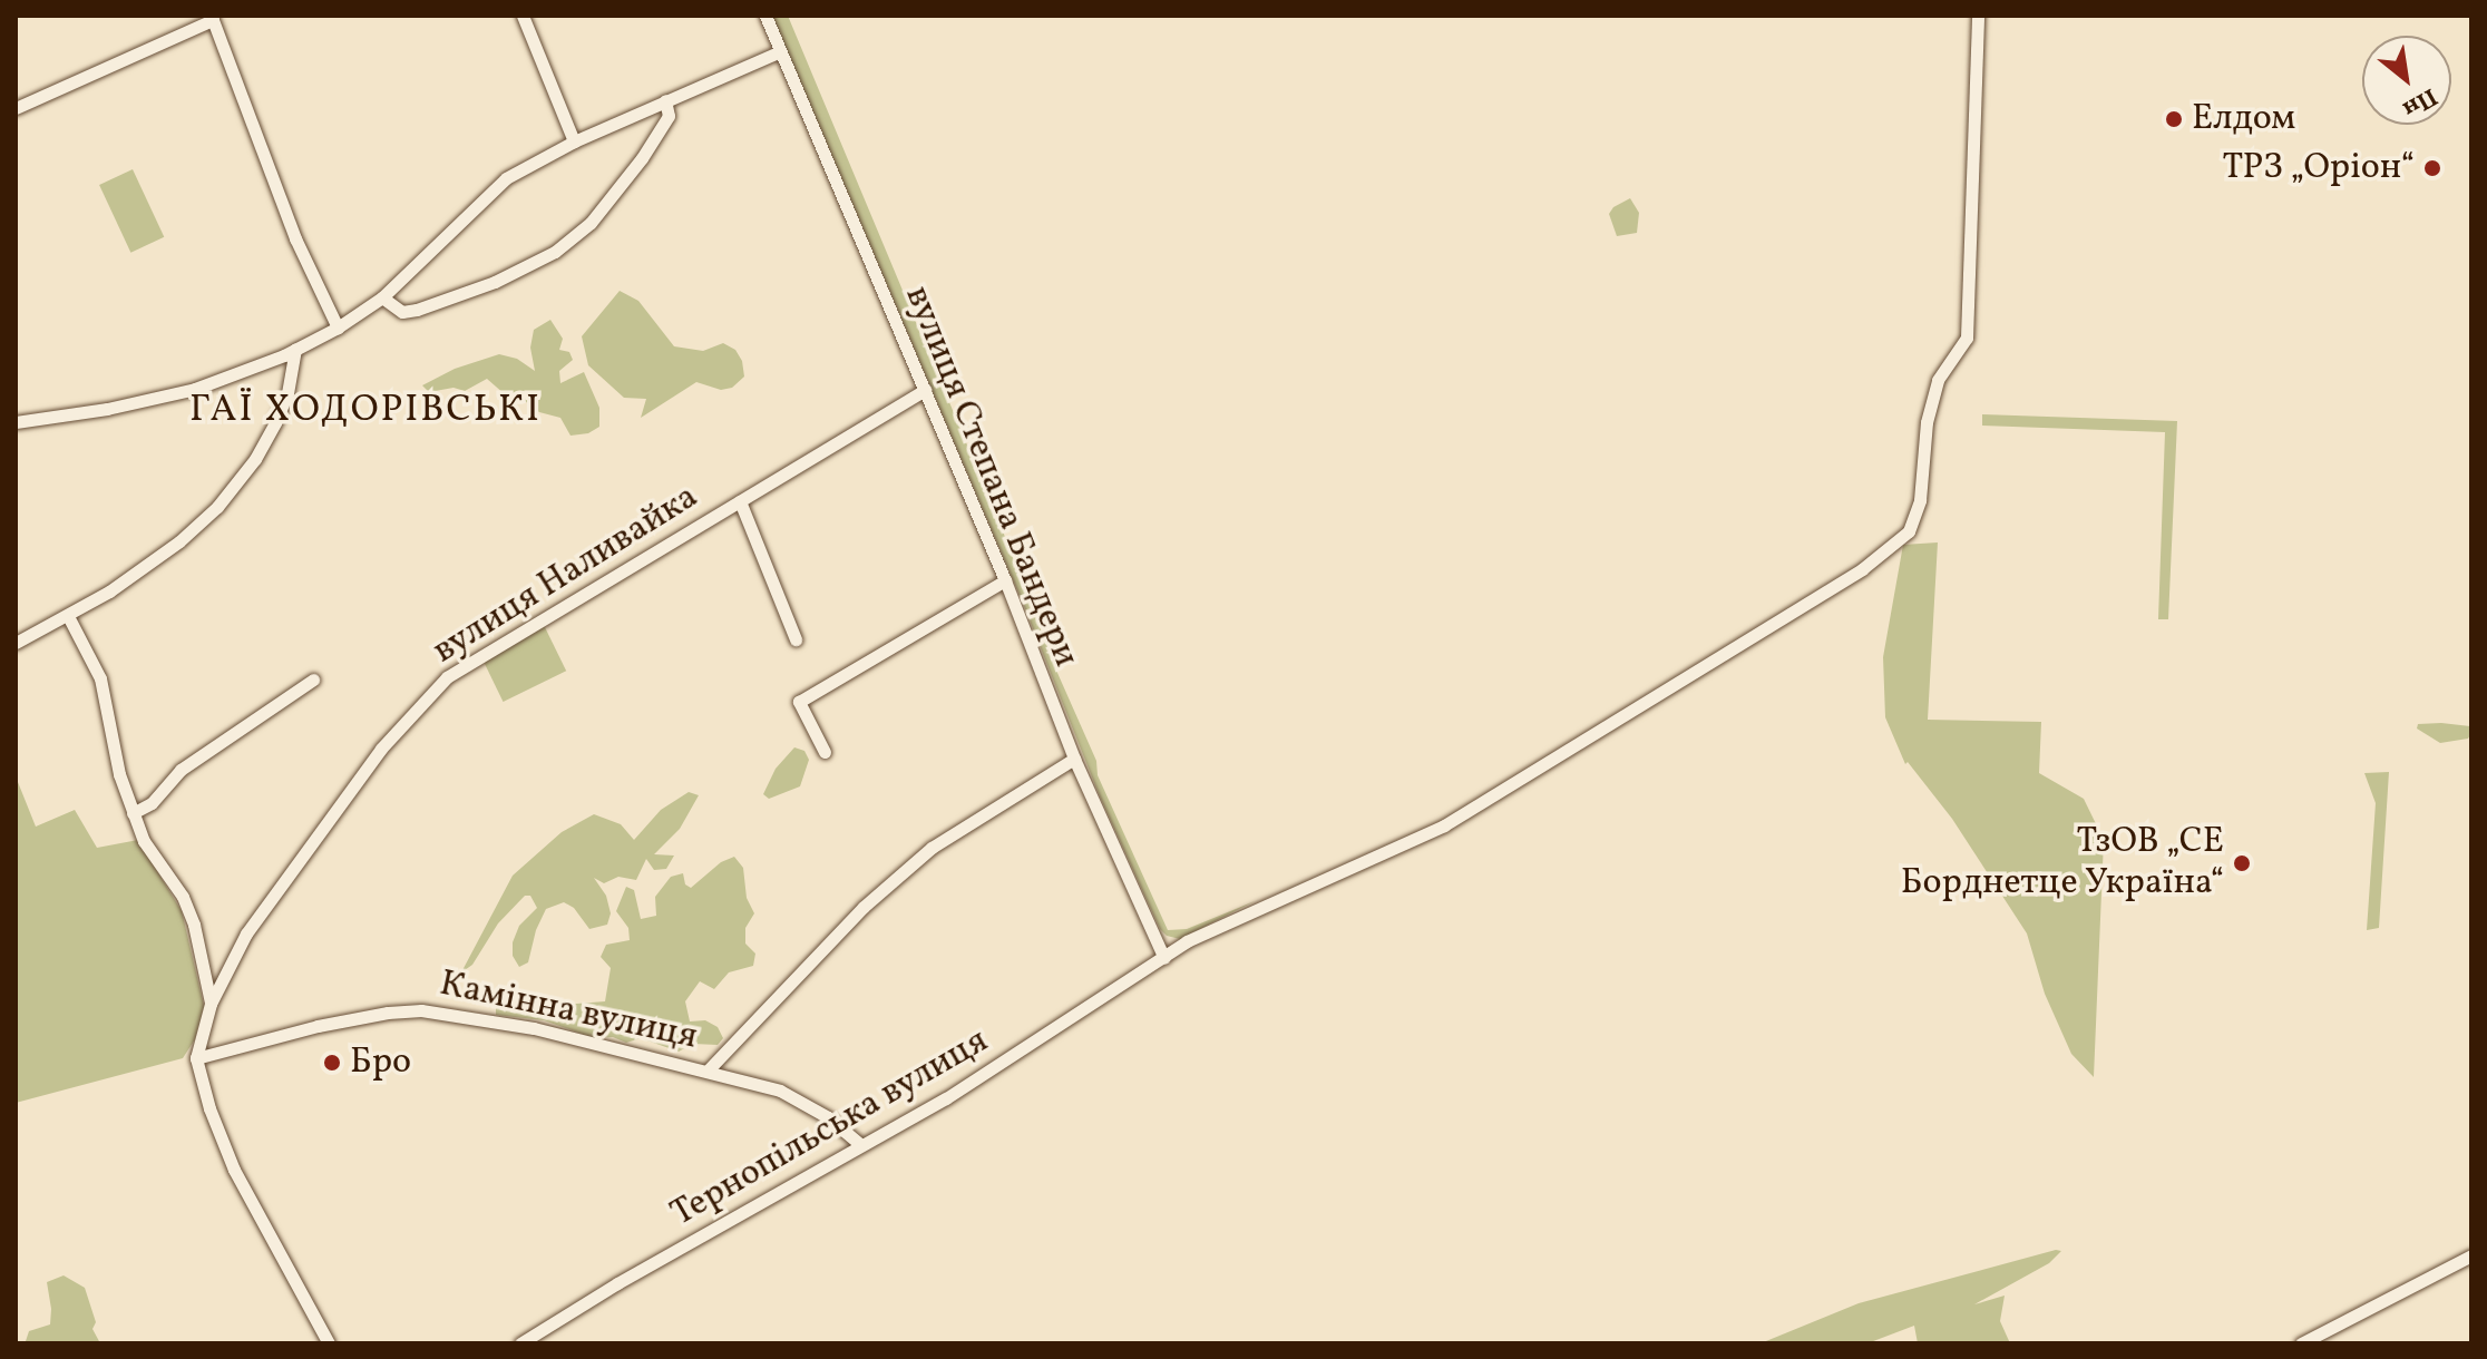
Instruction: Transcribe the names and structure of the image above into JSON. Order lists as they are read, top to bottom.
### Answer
{
  "streets": {
    "street": [
      "вулиця Степана Бандери",
      "вулиця Наливайка",
      "Камінна вулиця",
      "Тернопільська вулиця"
    ]
  },
  "crossings": [
    ["вулиця Степана Бандери", "вулиця Наливайка"],
    ["вулиця Степана Бандери", "Тернопільська вулиця"],
    ["вулиця Наливайка", "Камінна вулиця"],
    ["Камінна вулиця", "Тернопільська вулиця"]
  ],
  "districts": ["ГАЇ ХОДОРІВСЬКІ"],
  "places": [
    "Елдом",
    "ТРЗ „Оріон“",
    "ТзОВ „СЕ Борднетце Україна“",
    "Бро"
  ],
  "north": "bottom right"
}
